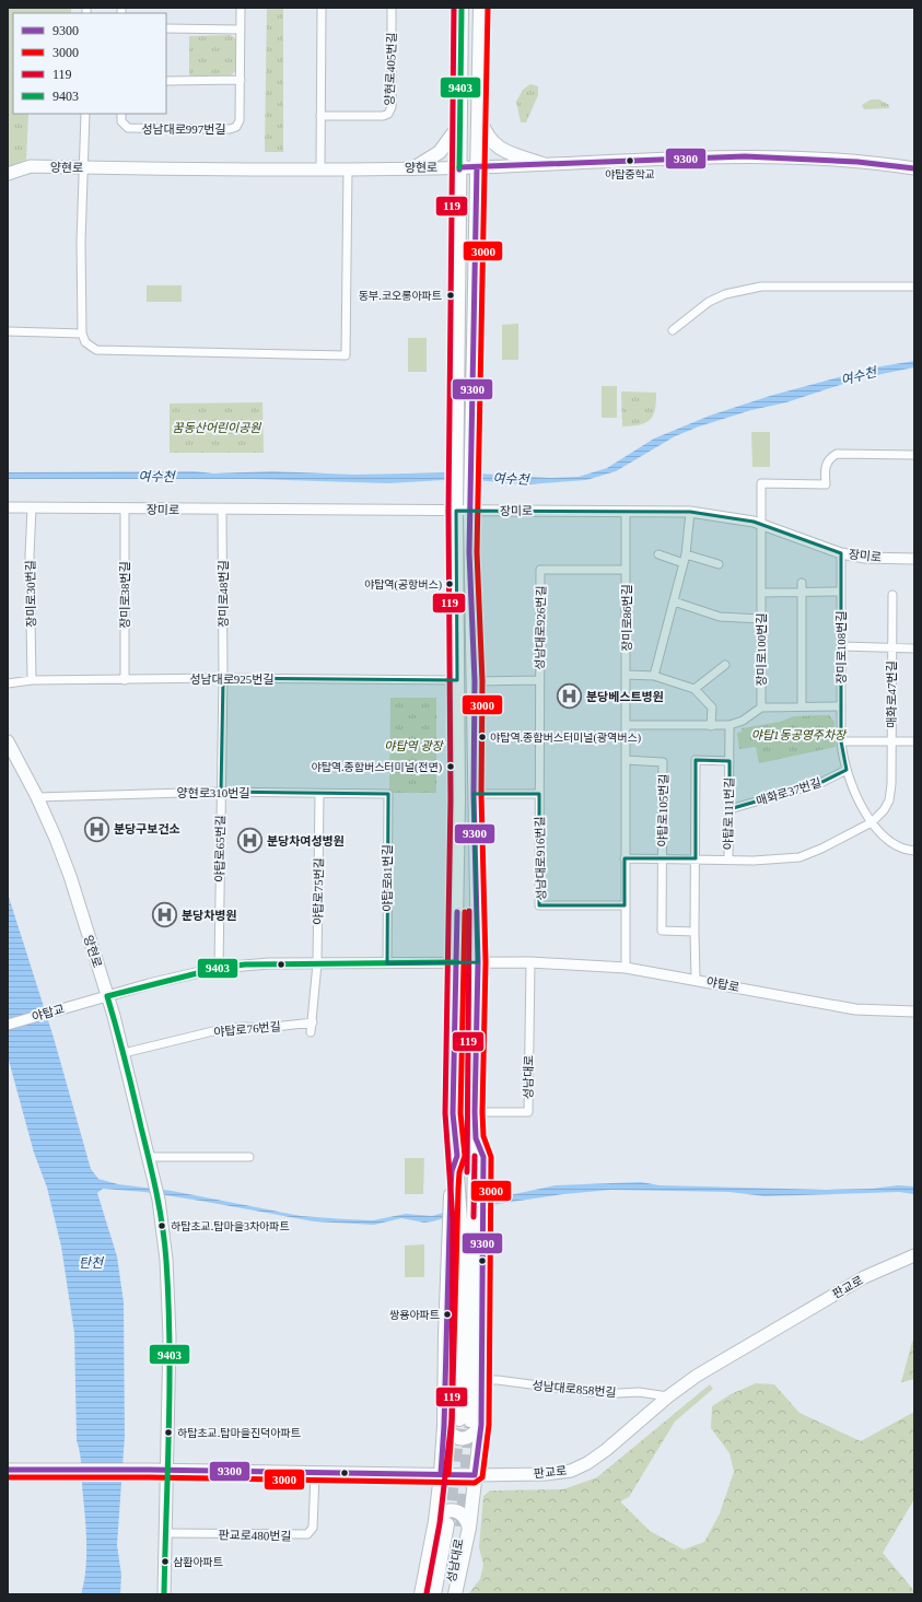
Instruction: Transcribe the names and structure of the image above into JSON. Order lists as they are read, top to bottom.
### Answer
{
  "streets": {
    "main road": ["양현로", "성남대로", "판교로"],
    "street": [
      "양현로405번길",
      "성남대로997번길",
      "장미로",
      "장미로30번길",
      "장미로48번길",
      "장미로38번길",
      "장미로86번길",
      "성남대로926번길",
      "장미로108번길",
      "장미로100번길",
      "성남대로925번길",
      "매화로47번길",
      "매화로37번길",
      "양현로310번길",
      "야탑로105번길",
      "야탑로111번길",
      "야탑로65번길",
      "성남대로916번길",
      "야탑로81번길",
      "야탑로75번길",
      "야탑로",
      "야탑교",
      "야탑로76번길",
      "성남대로858번길",
      "판교로480번길"
    ]
  },
  "crossings": [
    ["양현로", "양현로310번길"],
    ["양현로", "야탑로"],
    ["양현로", "야탑로76번길"],
    ["양현로", "판교로"],
    ["장미로", "장미로30번길"],
    ["장미로", "장미로48번길"],
    ["장미로", "장미로38번길"],
    ["장미로", "장미로86번길"],
    ["장미로", "장미로108번길"],
    ["장미로", "장미로100번길"],
    ["장미로30번길", "성남대로925번길"],
    ["장미로48번길", "성남대로925번길"],
    ["장미로48번길", "야탑로65번길"],
    ["장미로38번길", "성남대로925번길"],
    ["장미로86번길", "성남대로926번길"],
    ["장미로108번길", "매화로47번길"],
    ["성남대로925번길", "야탑로65번길"],
    ["매화로37번길", "야탑로111번길"],
    ["양현로310번길", "야탑로65번길"],
    ["양현로310번길", "야탑로81번길"],
    ["양현로310번길", "야탑로75번길"],
    ["야탑로111번길", "야탑로"],
    ["야탑로65번길", "야탑로"],
    ["야탑로81번길", "야탑로"],
    ["야탑로75번길", "야탑로"],
    ["야탑로", "야탑교"],
    ["야탑로", "성남대로"],
    ["판교로", "성남대로858번길"],
    ["판교로", "판교로480번길"]
  ],
  "water": ["여수천", "탄천"],
  "parks": ["꿈동산어린이공원", "야탑1동공영주차장", "야탑역 광장"],
  "places": {
    "other": [
      "야탑중학교",
      "동부.코오롱아파트",
      "야탑역(공항버스)",
      "야탑역.종합버스터미널(광역버스)",
      "야탑역.종합버스터미널(전면)",
      "하탑초교.탑마을3차아파트",
      "쌍용아파트",
      "하탑초교.탑마을진덕아파트",
      "삼환아파트"
    ],
    "hospital": [
      "분당베스트병원",
      "분당구보건소",
      "분당차여성병원",
      "분당차병원"
    ]
  },
  "lines": [
    "transit line 3000",
    "transit line 119",
    "transit line 9403",
    "transit line 9300"
  ],
  "legend": [
    "9300",
    "3000",
    "119",
    "9403"
  ]
}
